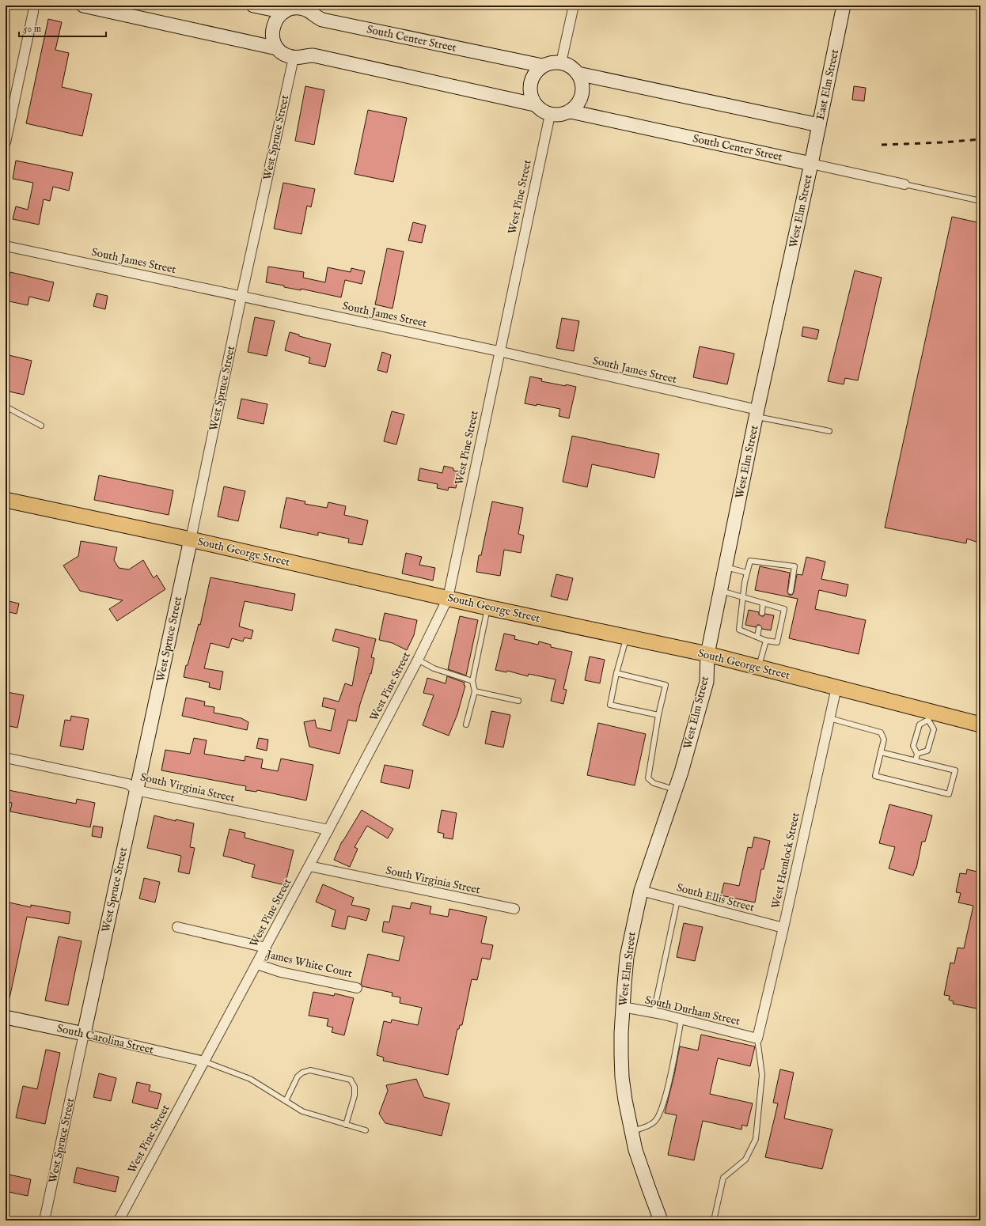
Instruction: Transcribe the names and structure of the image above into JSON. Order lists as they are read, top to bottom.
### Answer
{
  "streets": {
    "main road": ["South George Street"],
    "street": [
      "South Center Street",
      "East Elm Street",
      "West Spruce Street",
      "West Pine Street",
      "West Elm Street",
      "South James Street",
      "South Virginia Street",
      "West Hemlock Street",
      "South Ellis Street",
      "James White Court",
      "South Durham Street",
      "South Carolina Street"
    ]
  },
  "crossings": [
    ["South Center Street", "East Elm Street"],
    ["South Center Street", "West Pine Street"],
    ["South Center Street", "West Elm Street"],
    ["East Elm Street", "West Elm Street"],
    ["West Spruce Street", "South James Street"],
    ["West Spruce Street", "South George Street"],
    ["West Spruce Street", "South Virginia Street"],
    ["West Spruce Street", "South Carolina Street"],
    ["West Pine Street", "South James Street"],
    ["West Pine Street", "South George Street"],
    ["West Pine Street", "South Virginia Street"],
    ["West Pine Street", "James White Court"],
    ["West Pine Street", "South Carolina Street"],
    ["West Elm Street", "South James Street"],
    ["West Elm Street", "South George Street"],
    ["West Elm Street", "South Ellis Street"],
    ["West Elm Street", "South Durham Street"],
    ["South George Street", "West Hemlock Street"],
    ["West Hemlock Street", "South Ellis Street"],
    ["West Hemlock Street", "South Durham Street"]
  ],
  "scale_bar": "50 m"
}
